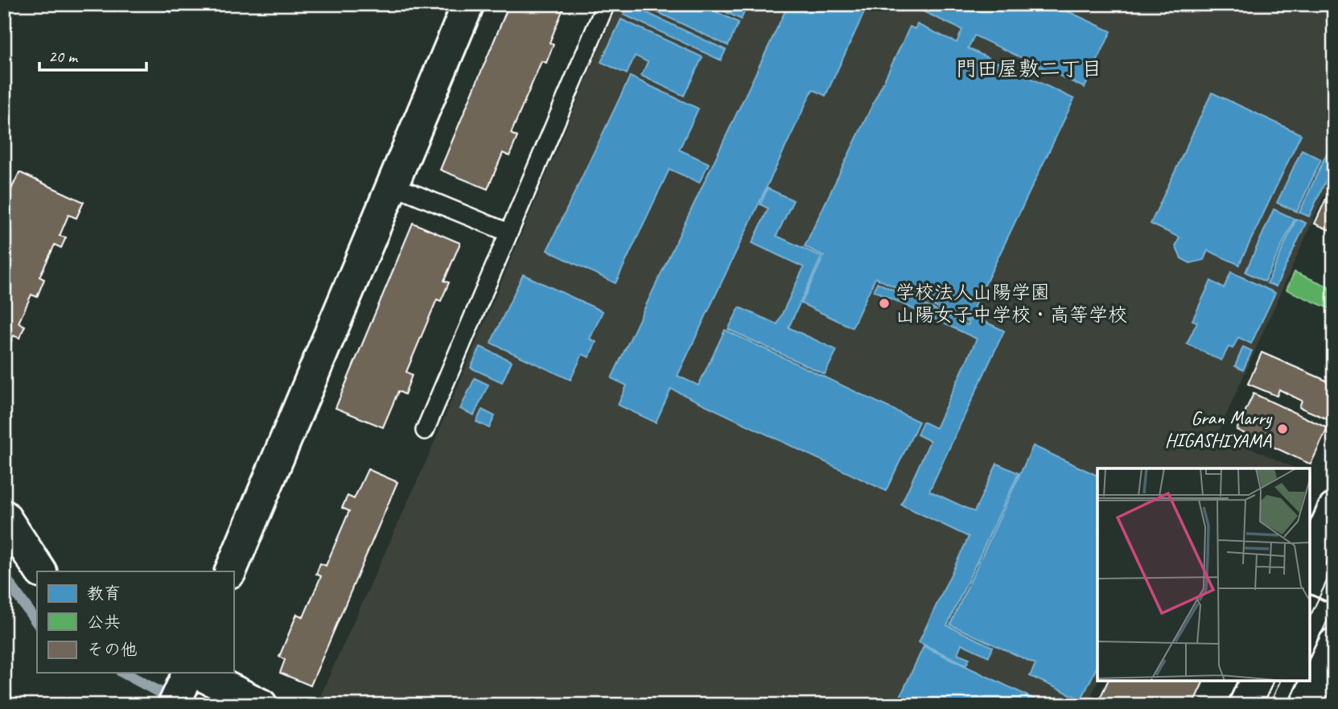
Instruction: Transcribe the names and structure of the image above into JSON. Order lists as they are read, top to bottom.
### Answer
{
  "districts": ["門田屋敷二丁目"],
  "places": ["学校法人山陽学園 山陽女子中学校・高等学校", "Gran Marry HIGASHIYAMA"],
  "legend": ["教育", "公共", "その他"],
  "scale_bar": "20 m"
}
